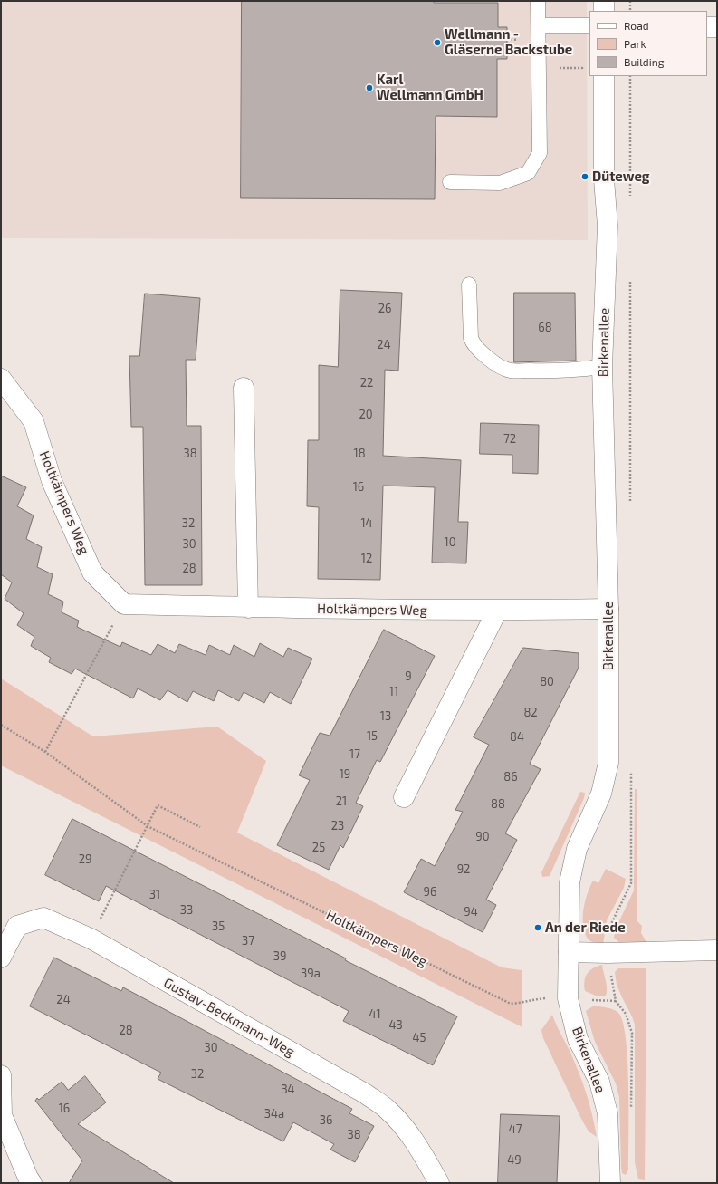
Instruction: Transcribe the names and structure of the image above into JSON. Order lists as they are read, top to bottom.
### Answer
{
  "streets": {
    "street": ["Birkenallee", "Holtkämpers Weg", "Gustav-Beckmann-Weg"]
  },
  "crossings": [
    ["Birkenallee", "Holtkämpers Weg"]
  ],
  "places": [
    "Wellmann - Gläserne Backstube",
    "Karl Wellmann GmbH",
    "Düteweg",
    "An der Riede"
  ],
  "house_numbers": [
    "26",
    "68",
    "24",
    "22",
    "20",
    "72",
    "38",
    "18",
    "16",
    "32",
    "14",
    "10",
    "30",
    "12",
    "28",
    "9",
    "80",
    "11",
    "82",
    "13",
    "15",
    "84",
    "17",
    "19",
    "86",
    "21",
    "88",
    "23",
    "90",
    "25",
    "29",
    "92",
    "96",
    "31",
    "33",
    "94",
    "35",
    "37",
    "39",
    "39a",
    "24",
    "41",
    "43",
    "28",
    "45",
    "30",
    "32",
    "34",
    "16",
    "34a",
    "36",
    "47",
    "38",
    "49"
  ],
  "legend": ["Road", "Park", "Building"]
}
